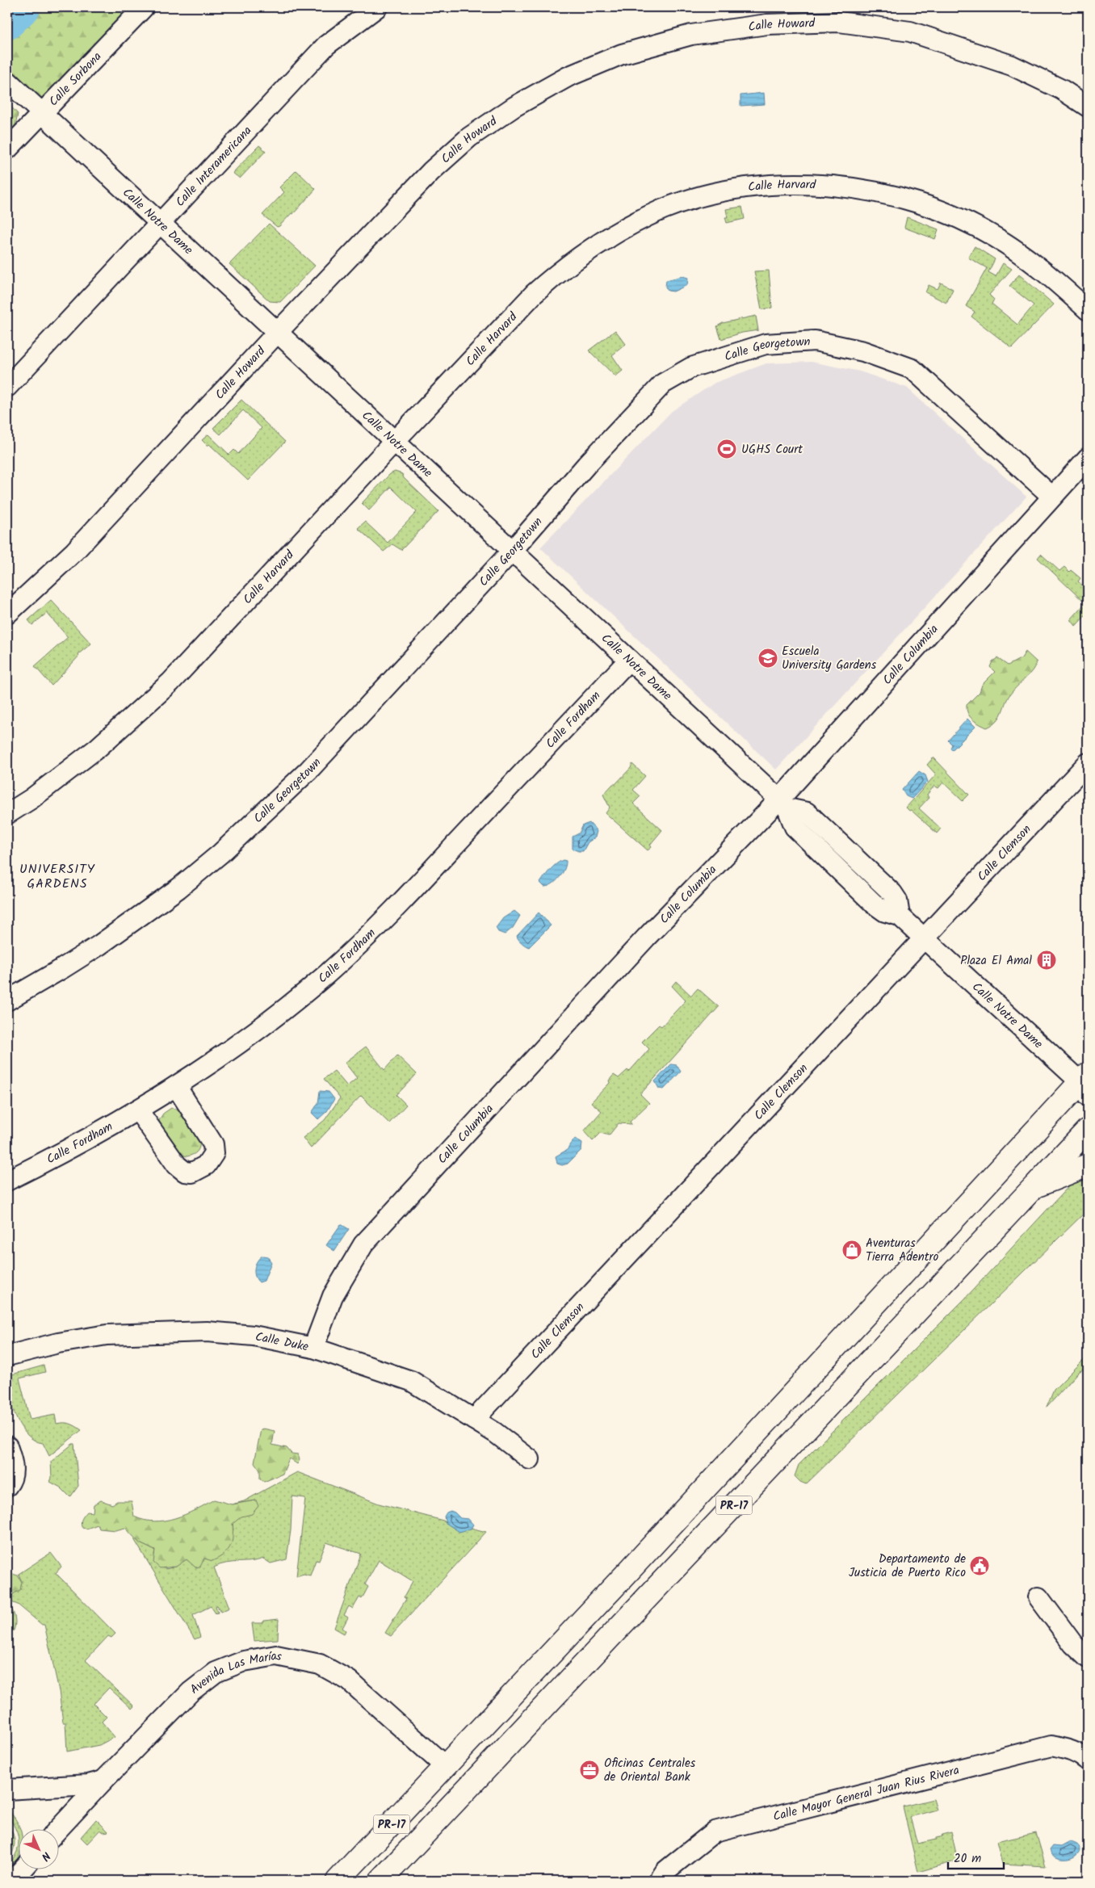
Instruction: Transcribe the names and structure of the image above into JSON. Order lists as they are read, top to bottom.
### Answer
{
  "streets": {
    "highway": ["PR-17"],
    "street": [
      "Calle Howard",
      "Calle Sorbona",
      "Calle Interamericana",
      "Calle Harvard",
      "Calle Notre Dame",
      "Calle Georgetown",
      "Calle Columbia",
      "Calle Fordham",
      "Calle Clemson",
      "Calle Duke",
      "Avenida Las Marías",
      "Calle Mayor General Juan Rius Rivera"
    ]
  },
  "crossings": [
    ["Calle Howard", "Calle Notre Dame"],
    ["Calle Sorbona", "Calle Notre Dame"],
    ["Calle Interamericana", "Calle Notre Dame"],
    ["Calle Harvard", "Calle Notre Dame"],
    ["Calle Notre Dame", "Calle Georgetown"],
    ["Calle Notre Dame", "Calle Columbia"],
    ["Calle Notre Dame", "Calle Fordham"],
    ["Calle Notre Dame", "Calle Clemson"],
    ["Calle Notre Dame", "PR-17"],
    ["Calle Georgetown", "Calle Columbia"],
    ["Calle Columbia", "Calle Duke"],
    ["Calle Clemson", "Calle Duke"],
    ["PR-17", "Avenida Las Marías"]
  ],
  "districts": ["UNIVERSITY GARDENS"],
  "places": {
    "sports": ["UGHS Court"],
    "school or university": ["Escuela University Gardens"],
    "building": ["Plaza El Amal"],
    "shop": ["Aventuras Tierra Adentro"],
    "public building": ["Departamento de Justicia de Puerto Rico"],
    "office": ["Oficinas Centrales de Oriental Bank"]
  },
  "scale_bar": "20 m",
  "north": "bottom right"
}
